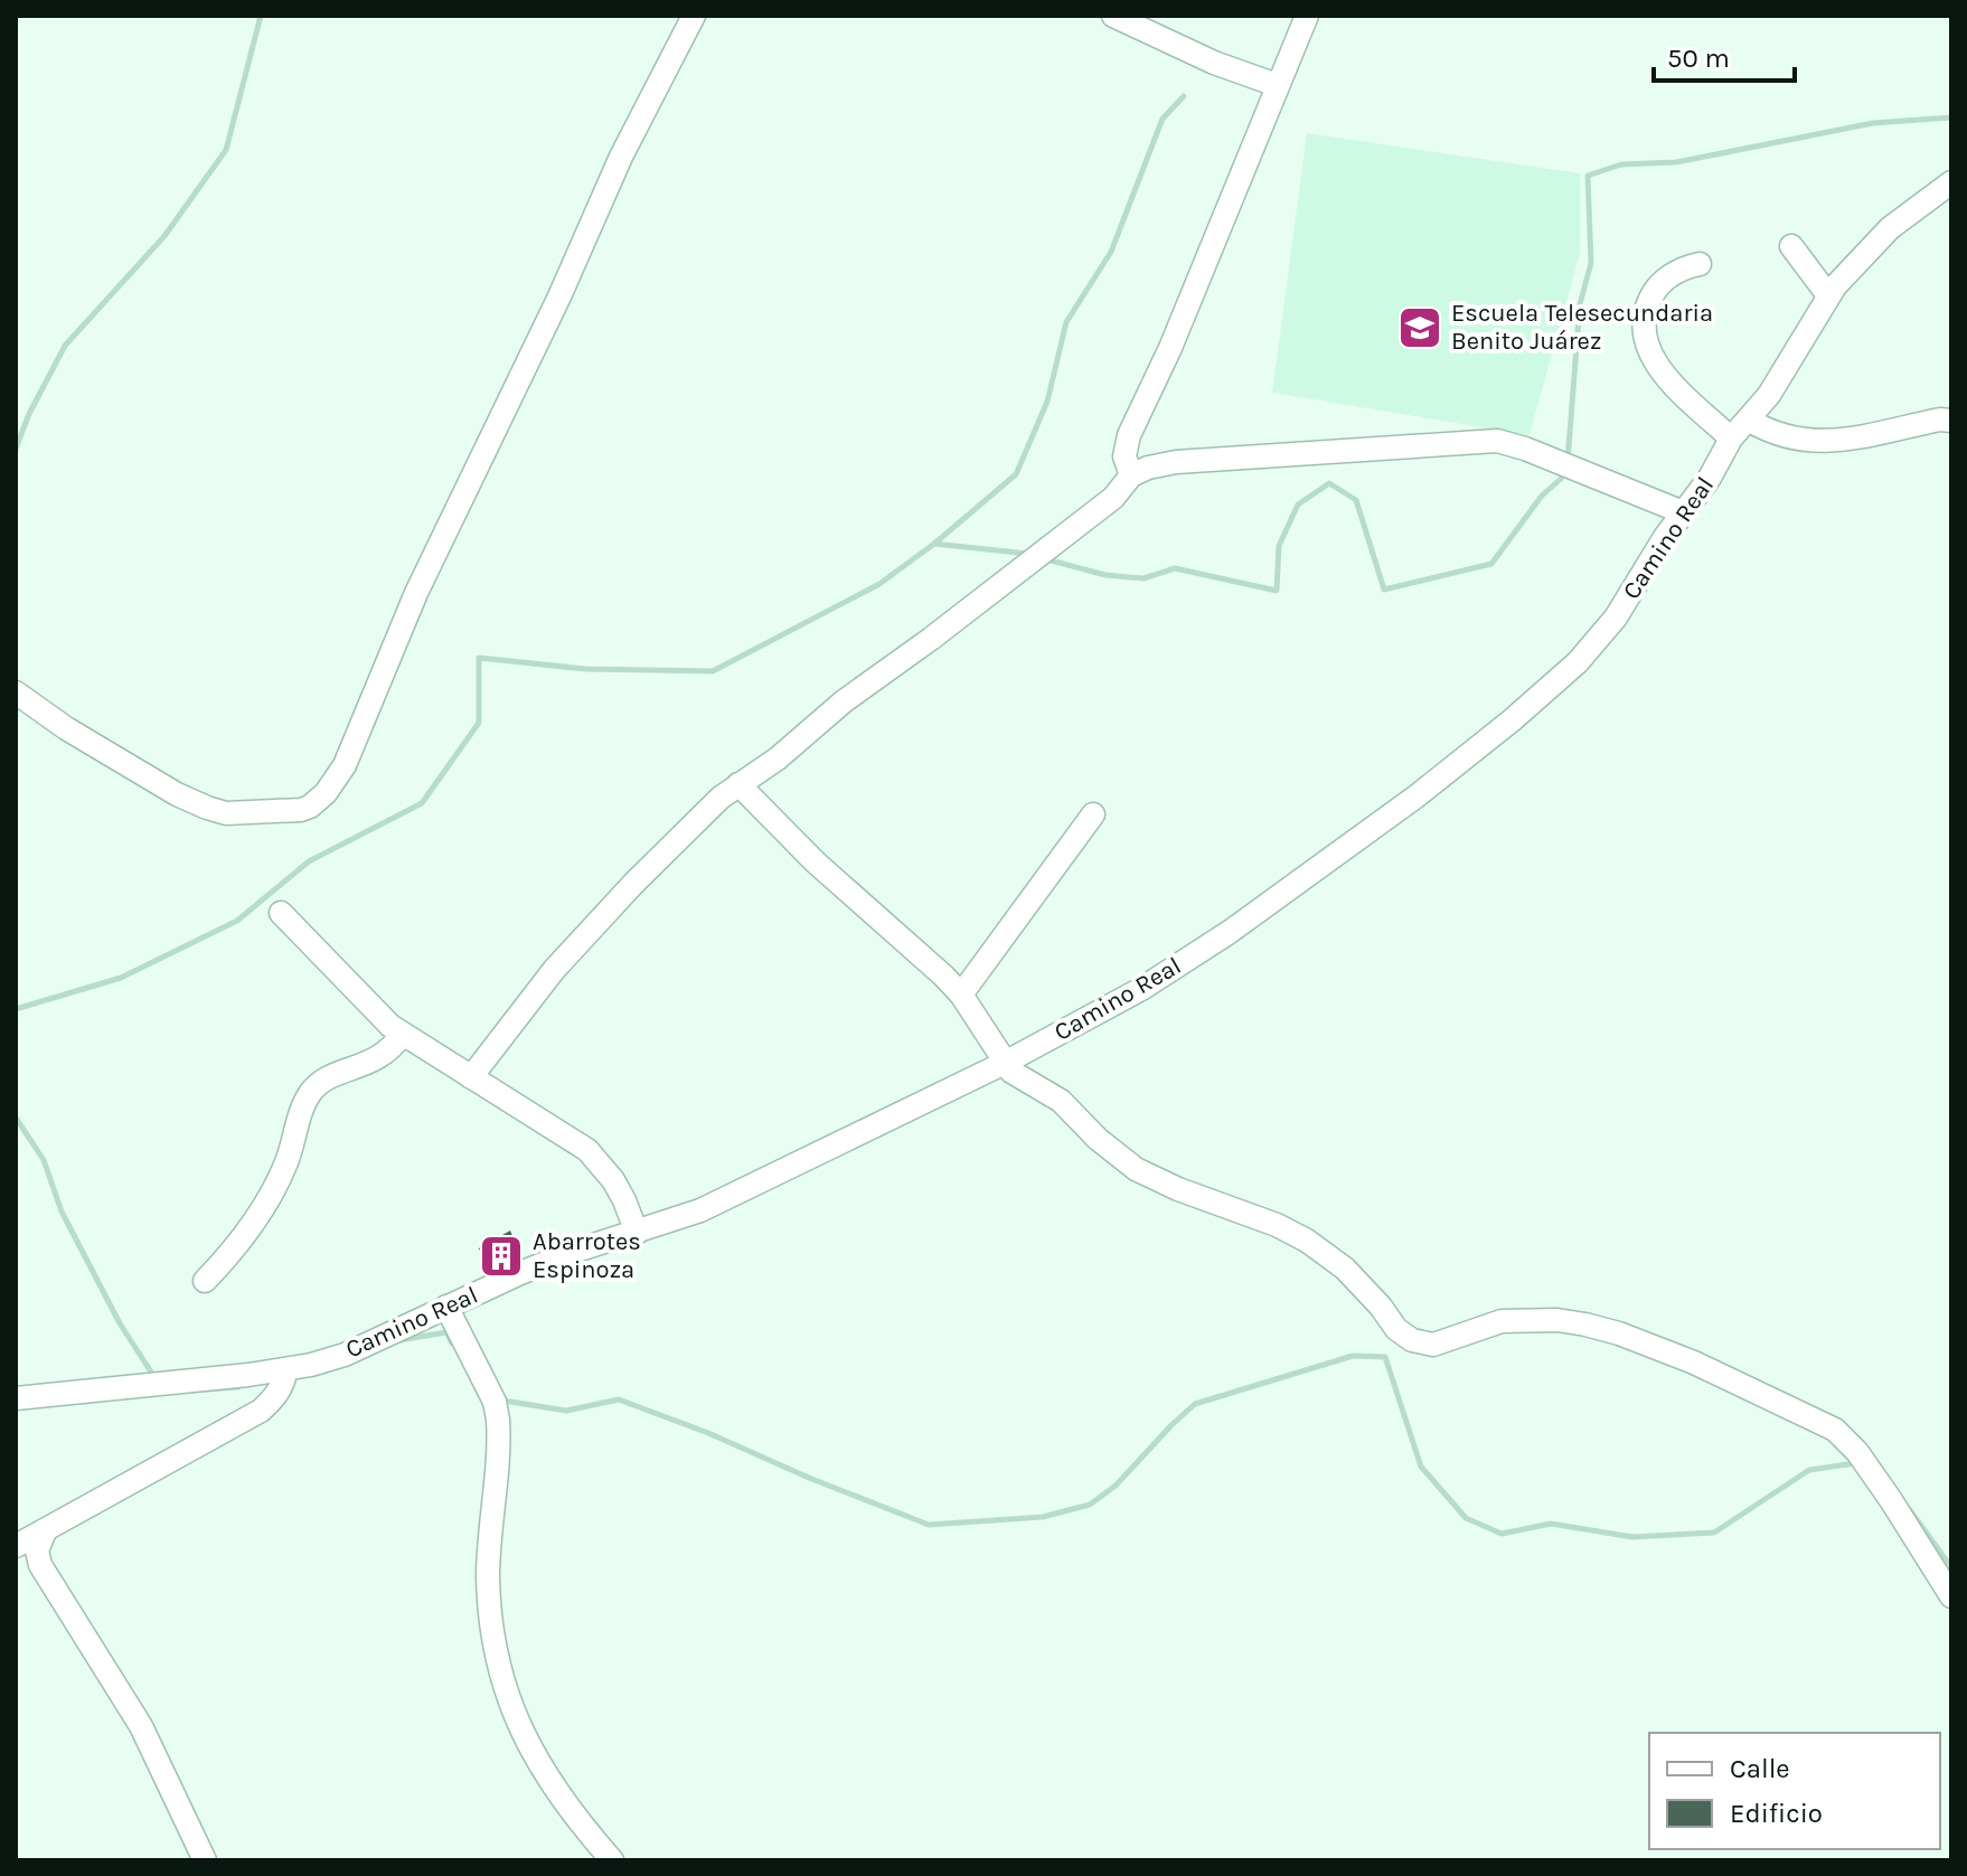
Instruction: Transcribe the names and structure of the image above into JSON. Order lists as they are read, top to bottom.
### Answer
{
  "streets": {
    "street": ["Camino Real"]
  },
  "places": {
    "school or university": ["Escuela Telesecundaria Benito Juárez"],
    "building": ["Abarrotes Espinoza"]
  },
  "legend": ["Calle", "Edificio"],
  "scale_bar": "50 m"
}
